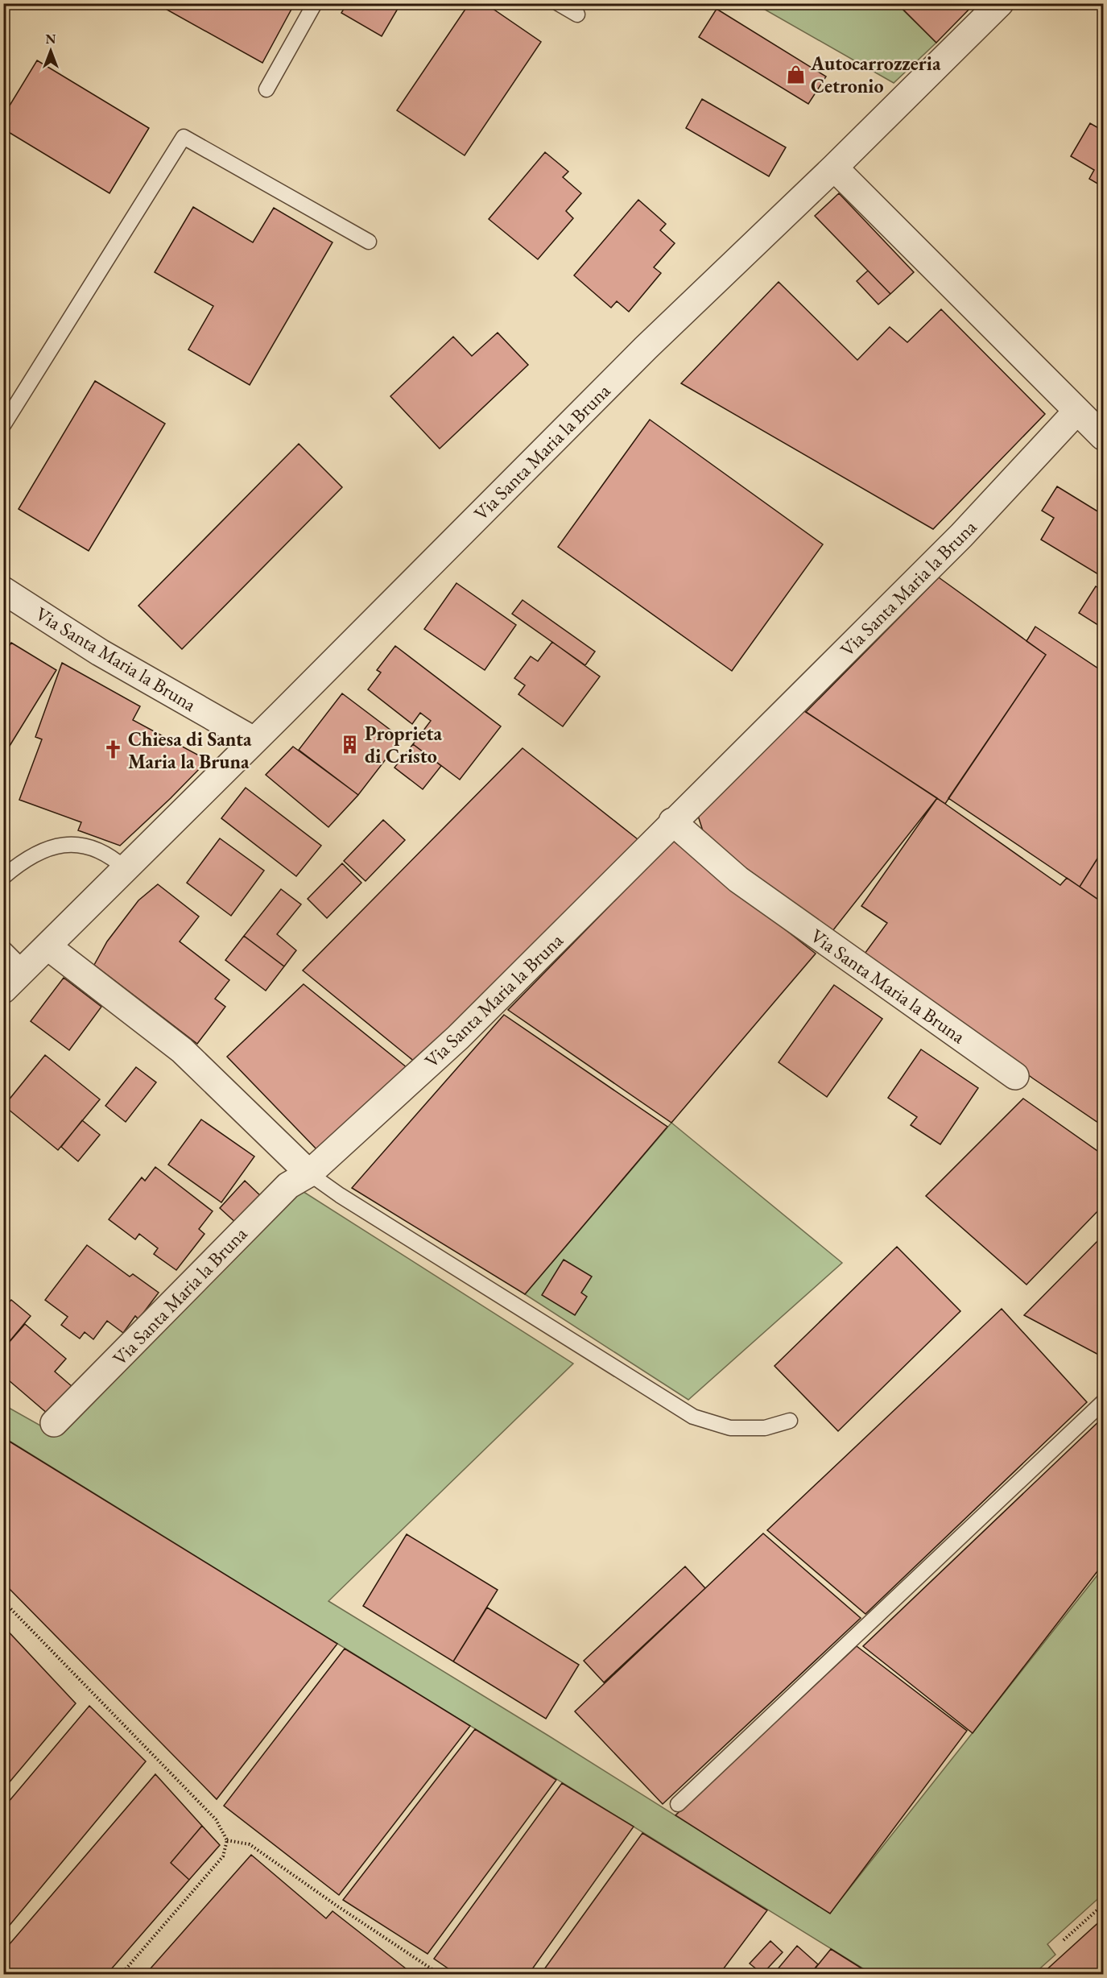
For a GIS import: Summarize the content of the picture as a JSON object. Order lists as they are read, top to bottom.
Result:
{
  "streets": {
    "street": ["Via Santa Maria la Bruna"]
  },
  "places": {
    "shop": ["Autocarrozzeria Cetronio"],
    "building": ["Proprieta di Cristo"],
    "church": ["Chiesa di Santa Maria la Bruna"]
  },
  "north": "top"
}
